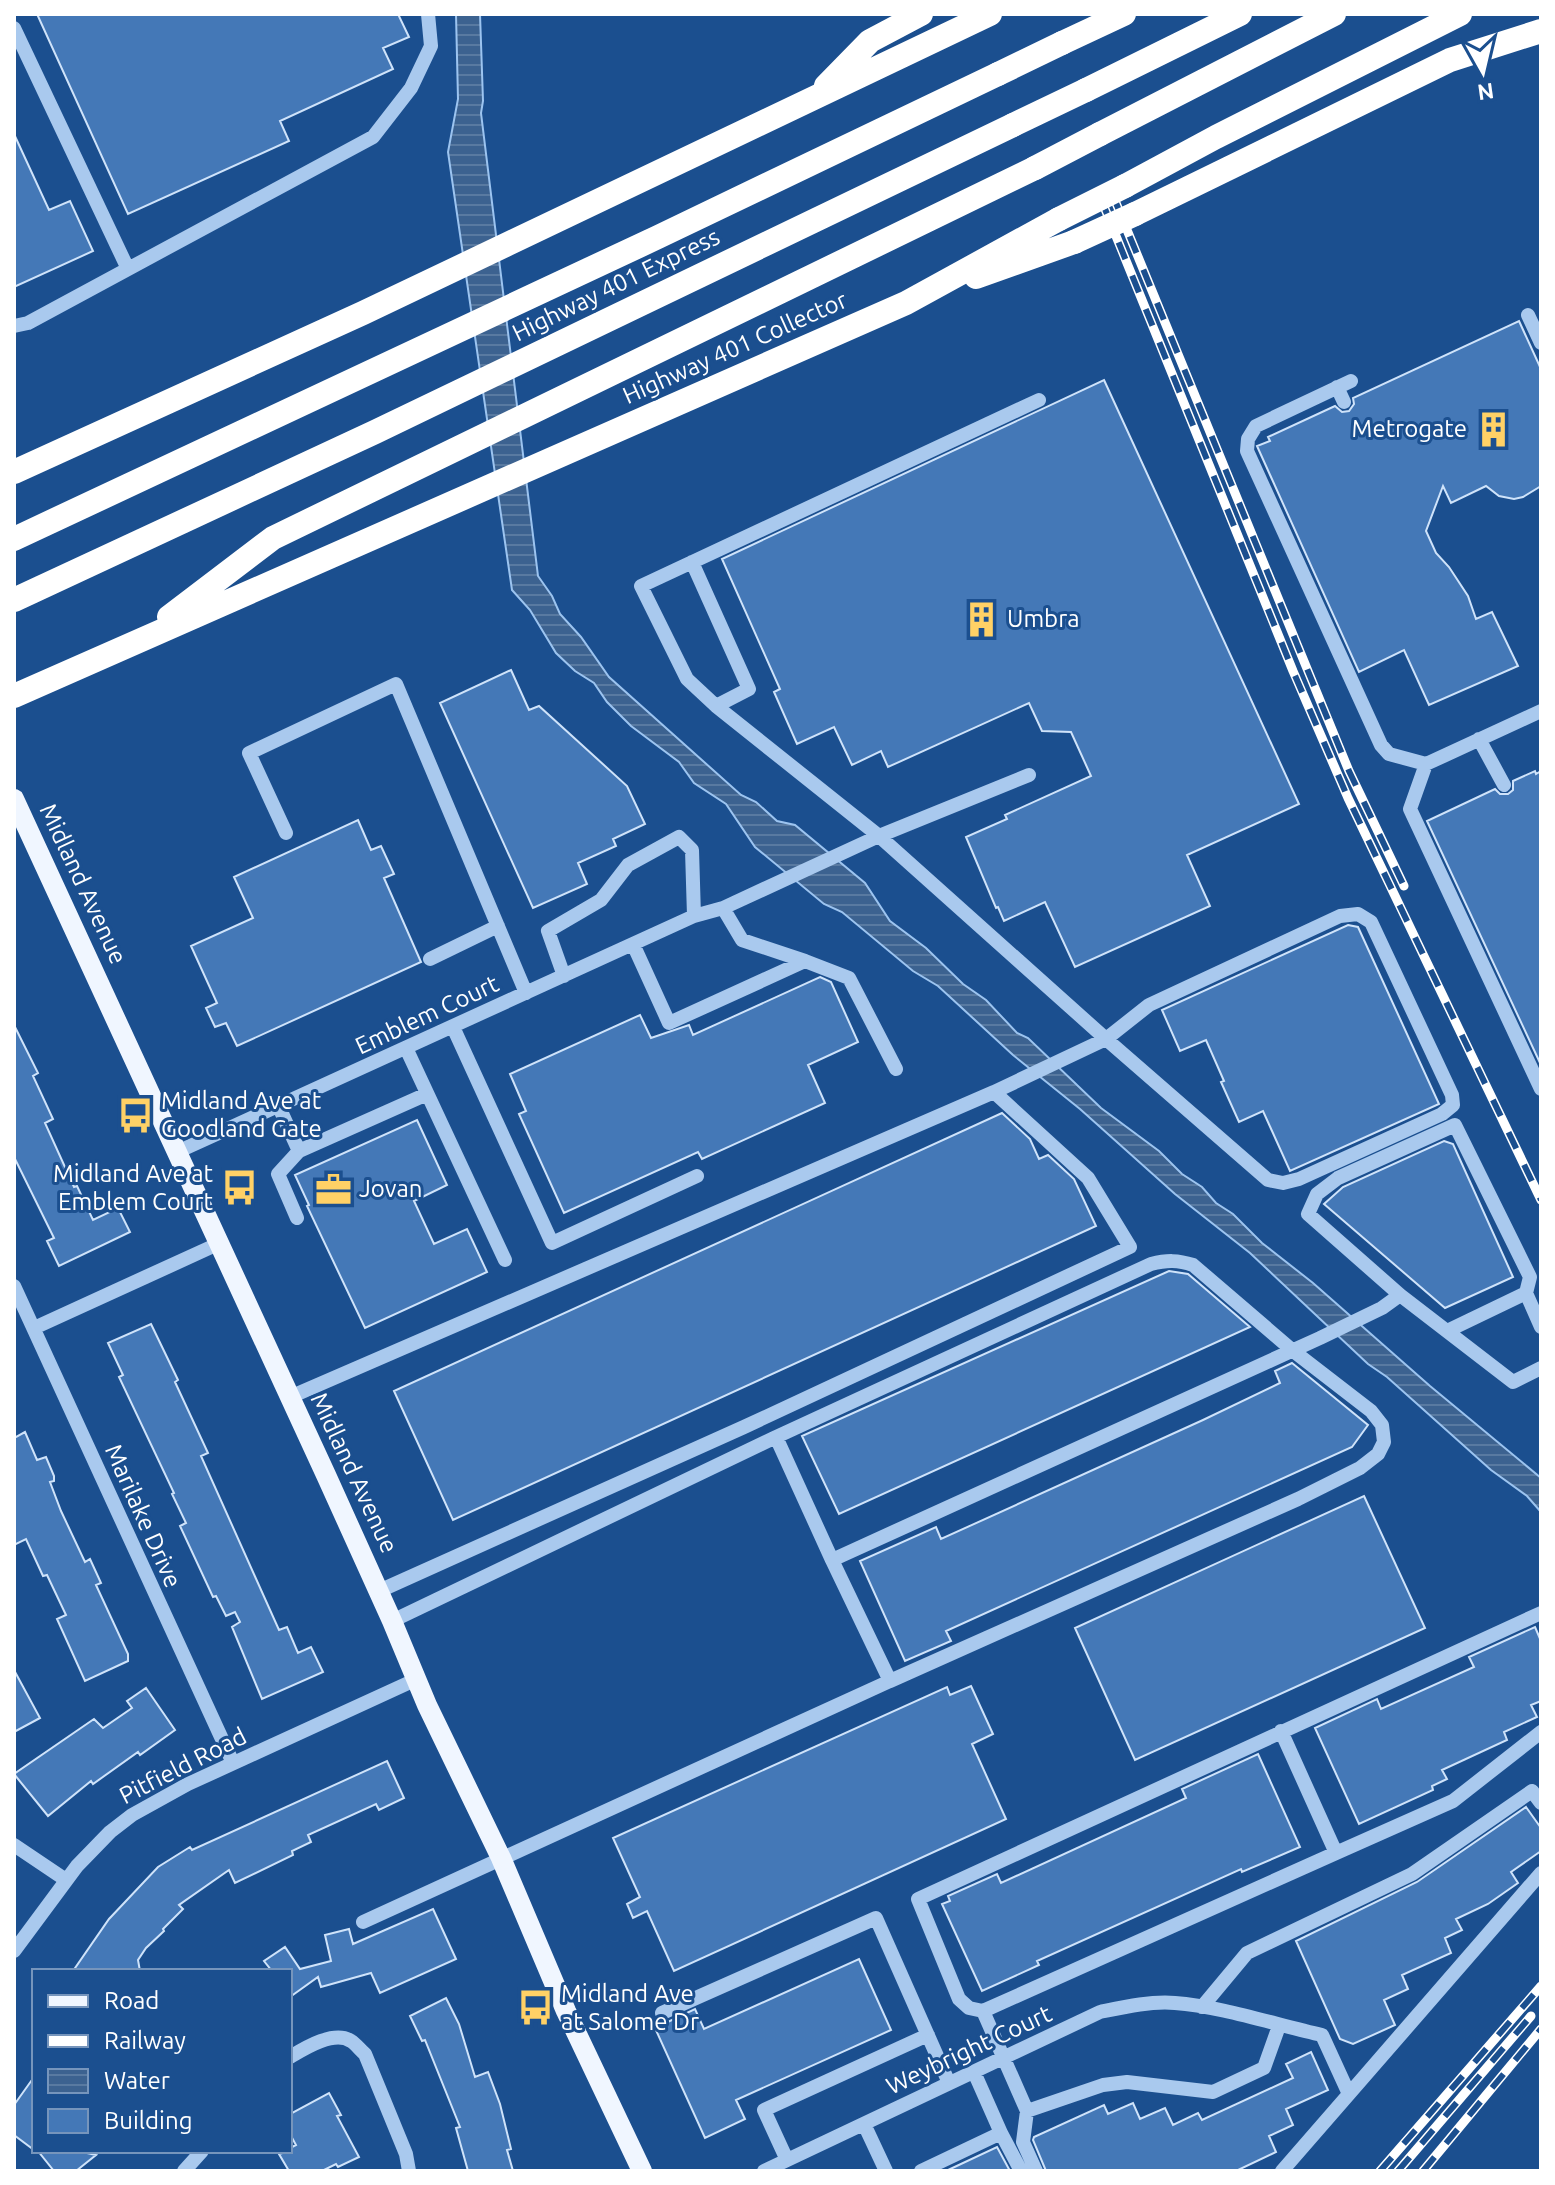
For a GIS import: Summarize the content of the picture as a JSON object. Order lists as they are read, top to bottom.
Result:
{
  "streets": {
    "highway": ["Highway 401 Express", "Highway 401 Collector"],
    "main road": ["Midland Avenue"],
    "street": [
      "Emblem Court",
      "Marilake Drive",
      "Pitfield Road",
      "Weybright Court"
    ]
  },
  "crossings": [
    ["Midland Avenue", "Emblem Court"],
    ["Midland Avenue", "Pitfield Road"],
    ["Marilake Drive", "Pitfield Road"]
  ],
  "places": {
    "building": ["Metrogate", "Umbra"],
    "bus stop": ["Midland Ave at Goodland Gate", "Midland Ave at Emblem Court", "Midland Ave at Salome Dr"],
    "office": ["Jovan"]
  },
  "legend": [
    "Road",
    "Railway",
    "Water",
    "Building"
  ],
  "north": "bottom"
}
